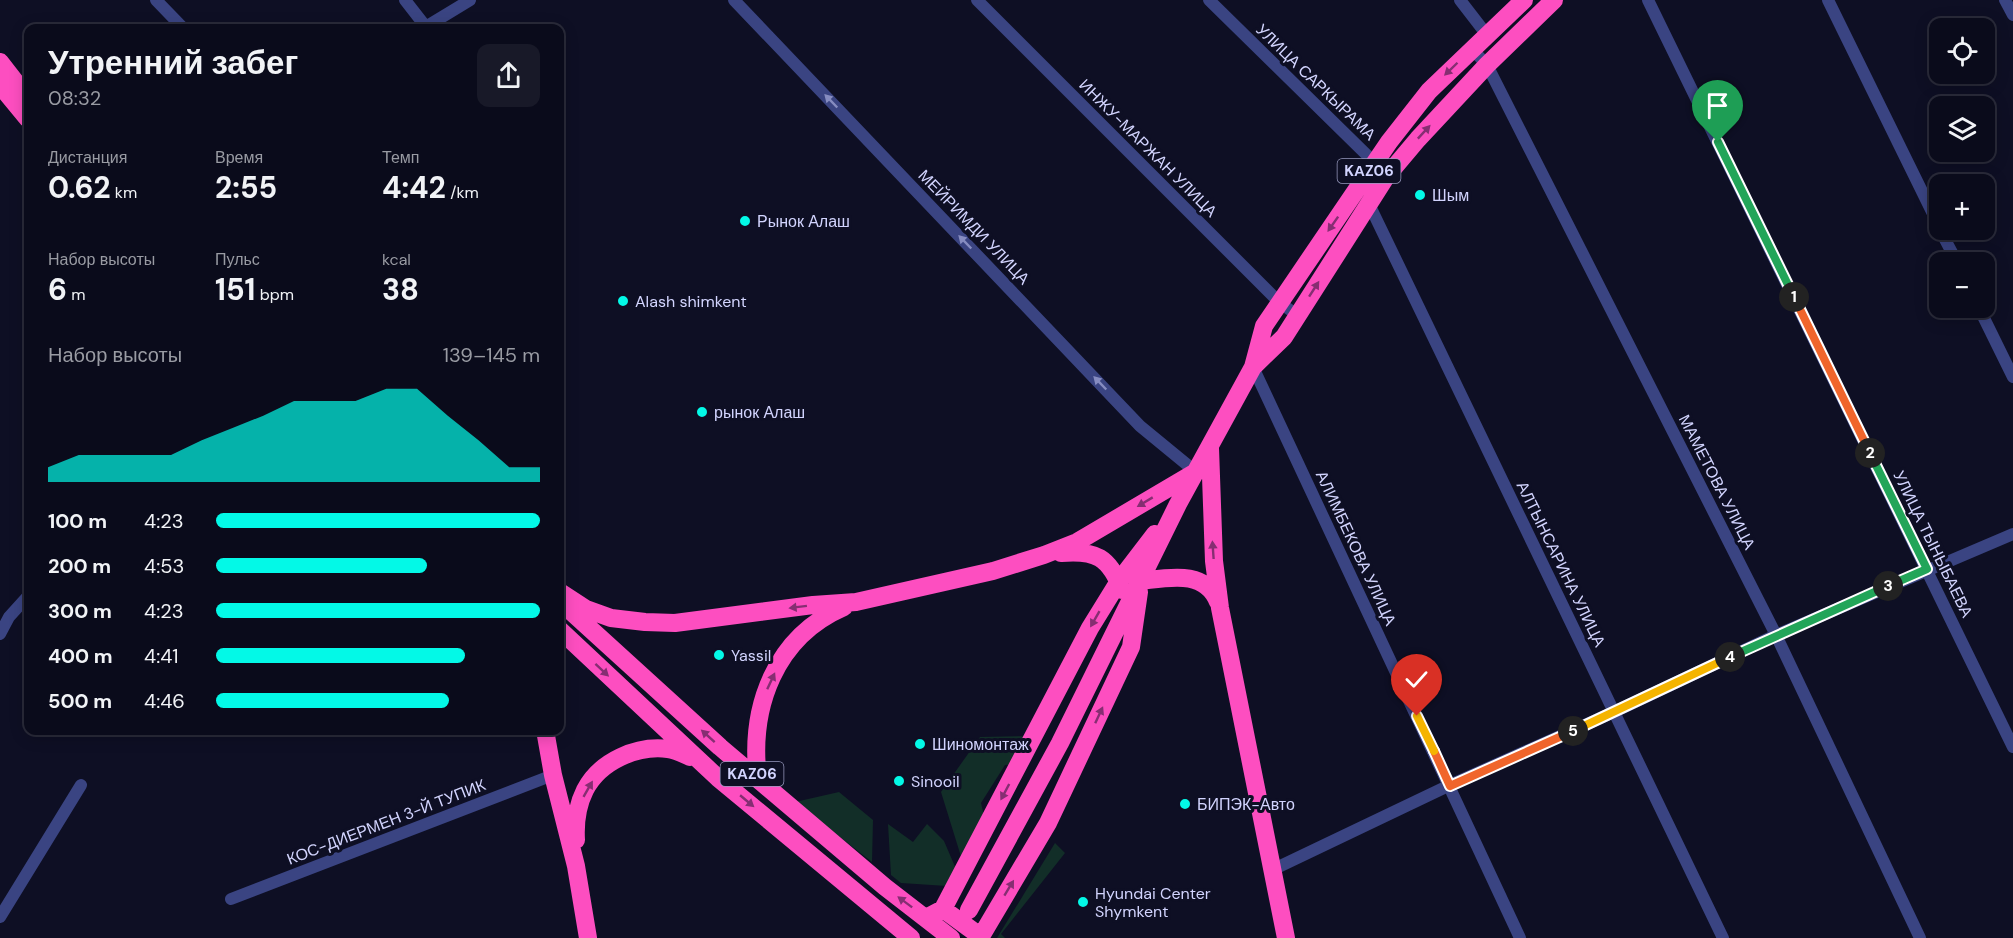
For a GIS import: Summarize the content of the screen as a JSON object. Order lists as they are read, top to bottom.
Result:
{
  "streets": {
    "highway": ["KАZ06"],
    "street": [
      "УЛИЦА САРКЫРАМА",
      "ИНЖУ-МАРЖАН УЛИЦА",
      "МЕЙРИМДИ УЛИЦА",
      "МАМЕТОВА УЛИЦА",
      "УЛИЦА ТЫНЫБАЕВА",
      "АЛИМБЕКОВА УЛИЦА",
      "АЛТЫНСАРИНА УЛИЦА",
      "КОС-ДИЕРМЕН 3-Й ТУПИК"
    ]
  },
  "crossings": [
    ["УЛИЦА САРКЫРАМА", "KАZ06"],
    ["ИНЖУ-МАРЖАН УЛИЦА", "KАZ06"],
    ["KАZ06", "МЕЙРИМДИ УЛИЦА"],
    ["KАZ06", "МАМЕТОВА УЛИЦА"],
    ["KАZ06", "АЛИМБЕКОВА УЛИЦА"],
    ["KАZ06", "АЛТЫНСАРИНА УЛИЦА"]
  ],
  "one_way": ["МЕЙРИМДИ УЛИЦА"],
  "places": [
    "Шым",
    "Рынок Алаш",
    "Alash shimkent",
    "рынок Алаш",
    "Yassil",
    "Шиномонтаж",
    "Sinooil",
    "БИПЭК-Авто",
    "Hyundai Center Shymkent"
  ],
  "page": {
    "map_buttons": ["+", "−"],
    "heading": ["Утренний забег", "08:32"],
    "stats": [
      ["Дистанция", "0.62 km"],
      ["Время", "2:55"],
      ["Темп", "4:42 /km"],
      ["Набор высоты", "6 m"],
      ["Пульс", "151 bpm"],
      ["kcal", "38"]
    ],
    "pins": [
      "1",
      "2",
      "3",
      "4",
      "5"
    ],
    "chart": ["Набор высоты", "139–145 m"],
    "list": [
      {
        "name": "100 m",
        "note": "4:23"
      },
      {
        "name": "200 m",
        "note": "4:53"
      },
      {
        "name": "300 m",
        "note": "4:23"
      },
      {
        "name": "400 m",
        "note": "4:41"
      },
      {
        "name": "500 m",
        "note": "4:46"
      }
    ]
  }
}
